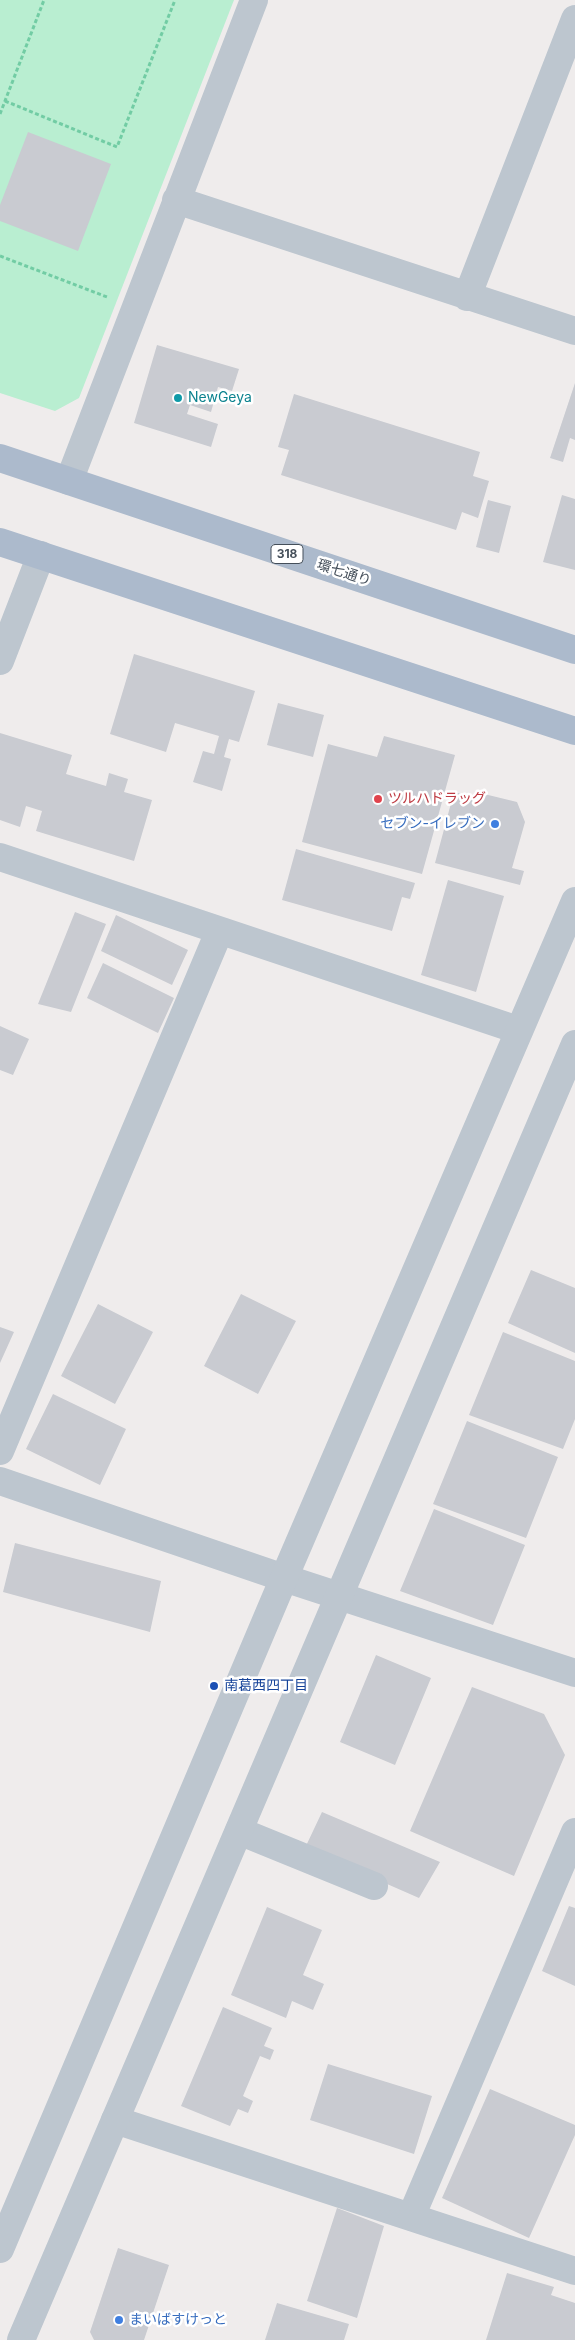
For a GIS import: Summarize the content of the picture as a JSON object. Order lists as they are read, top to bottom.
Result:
{
  "streets": {
    "main road": ["318", "環七通り"]
  },
  "places": [
    "NewGeya",
    "ツルハドラッグ",
    "セブン-イレブン",
    "南葛西四丁目",
    "まいばすけっと"
  ]
}
